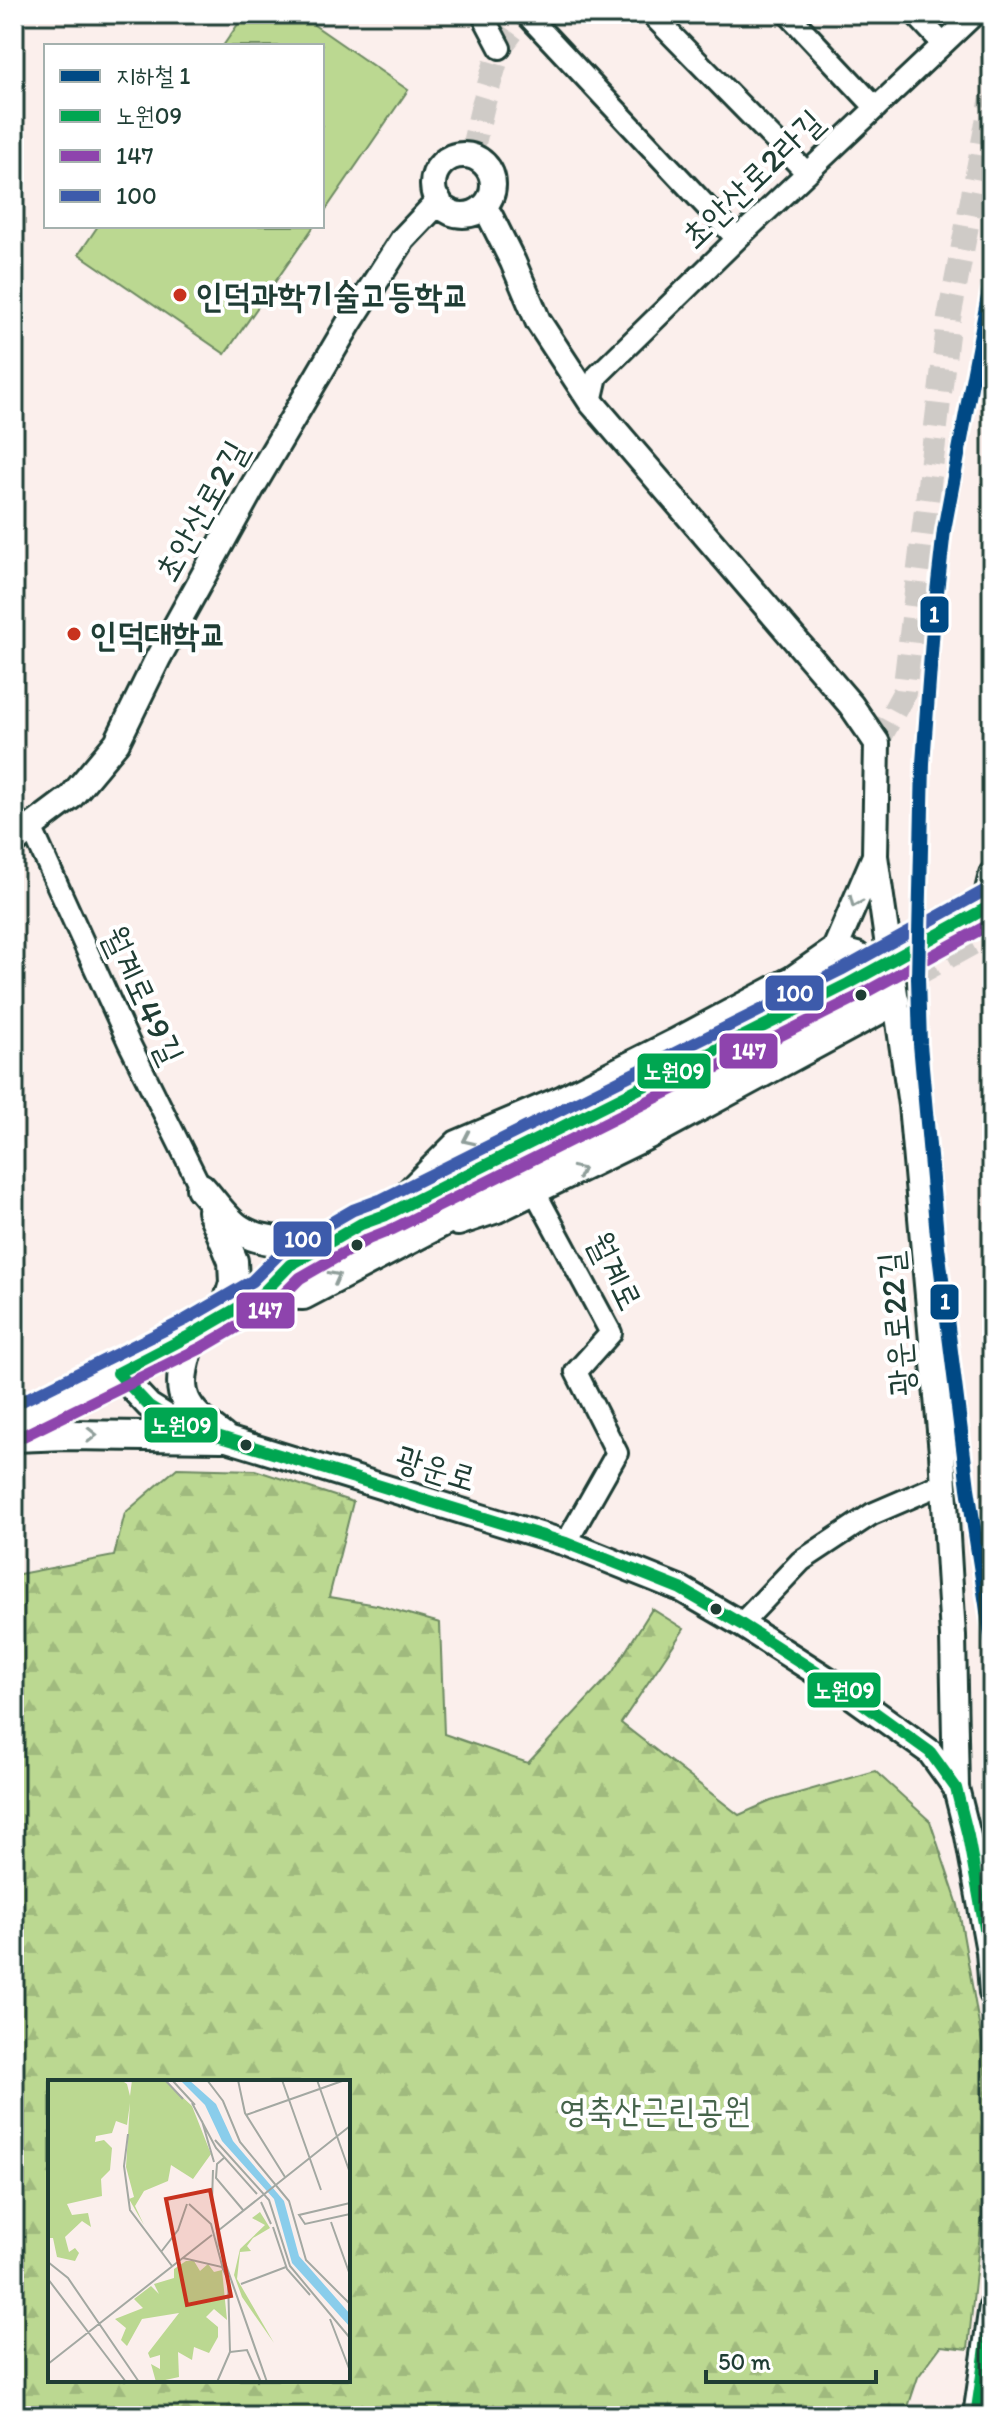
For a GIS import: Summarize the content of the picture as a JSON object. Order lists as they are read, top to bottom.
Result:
{
  "streets": {
    "street": [
      "초안산로2라길",
      "초안산로2길",
      "월계로49길",
      "월계로",
      "광운로22길",
      "광운로"
    ]
  },
  "crossings": [
    ["초안산로2길", "월계로49길"],
    ["월계로", "광운로"],
    ["광운로22길", "광운로"]
  ],
  "parks": ["영축산근린공원"],
  "places": ["인덕과학기술고등학교", "인덕대학교"],
  "lines": [
    "metro line 1",
    "transit line 100",
    "transit line 노원09",
    "transit line 147"
  ],
  "legend": [
    "지하철 1",
    "노원09",
    "147",
    "100"
  ],
  "scale_bar": "50 m"
}
